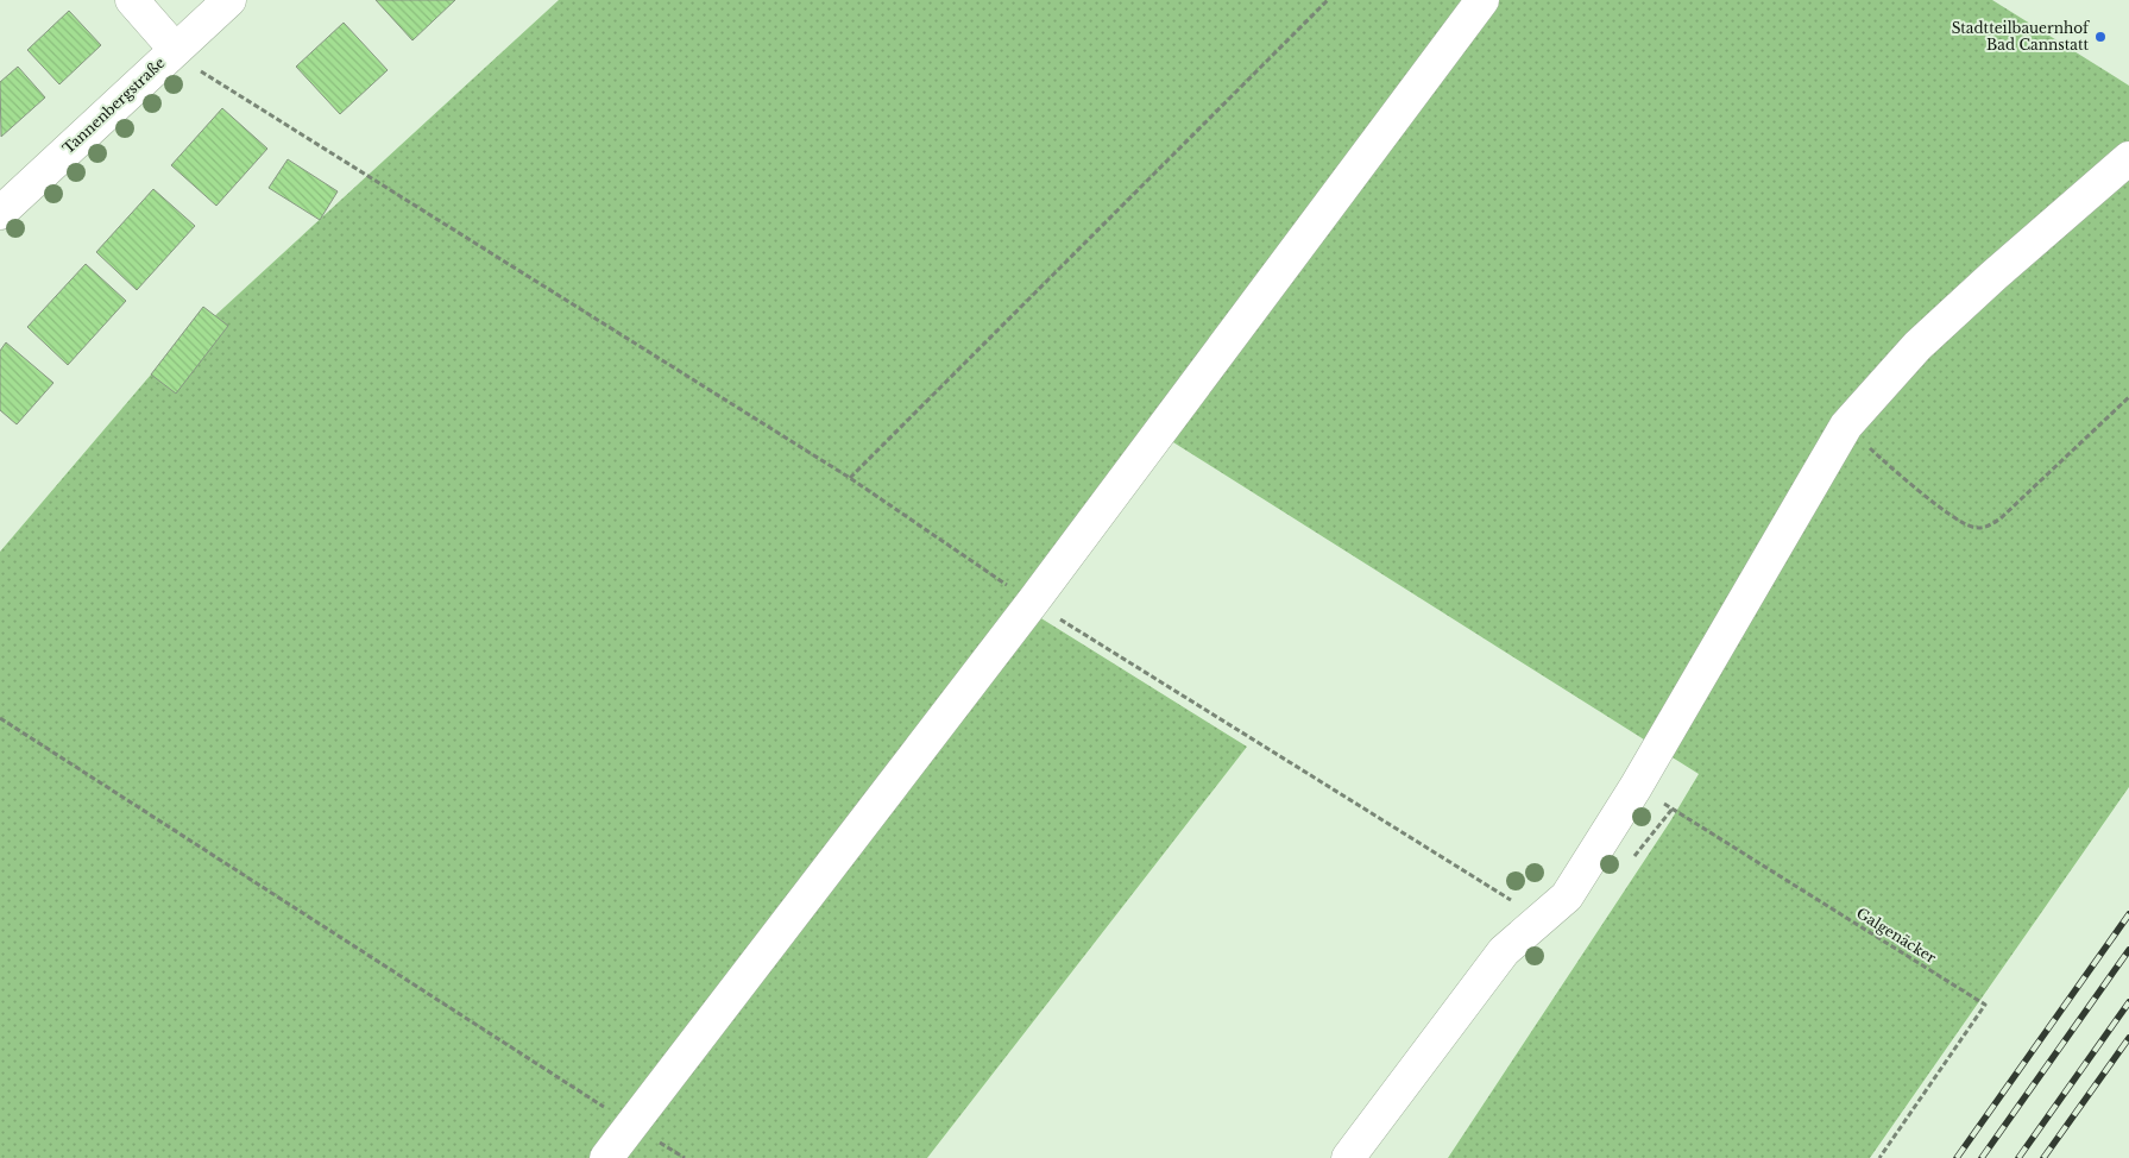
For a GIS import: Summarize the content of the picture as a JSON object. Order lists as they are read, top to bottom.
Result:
{
  "streets": {
    "street": ["Tannenbergstraße"],
    "path": ["Galgenäcker"]
  },
  "places": ["Stadtteilbauernhof Bad Cannstatt"]
}
